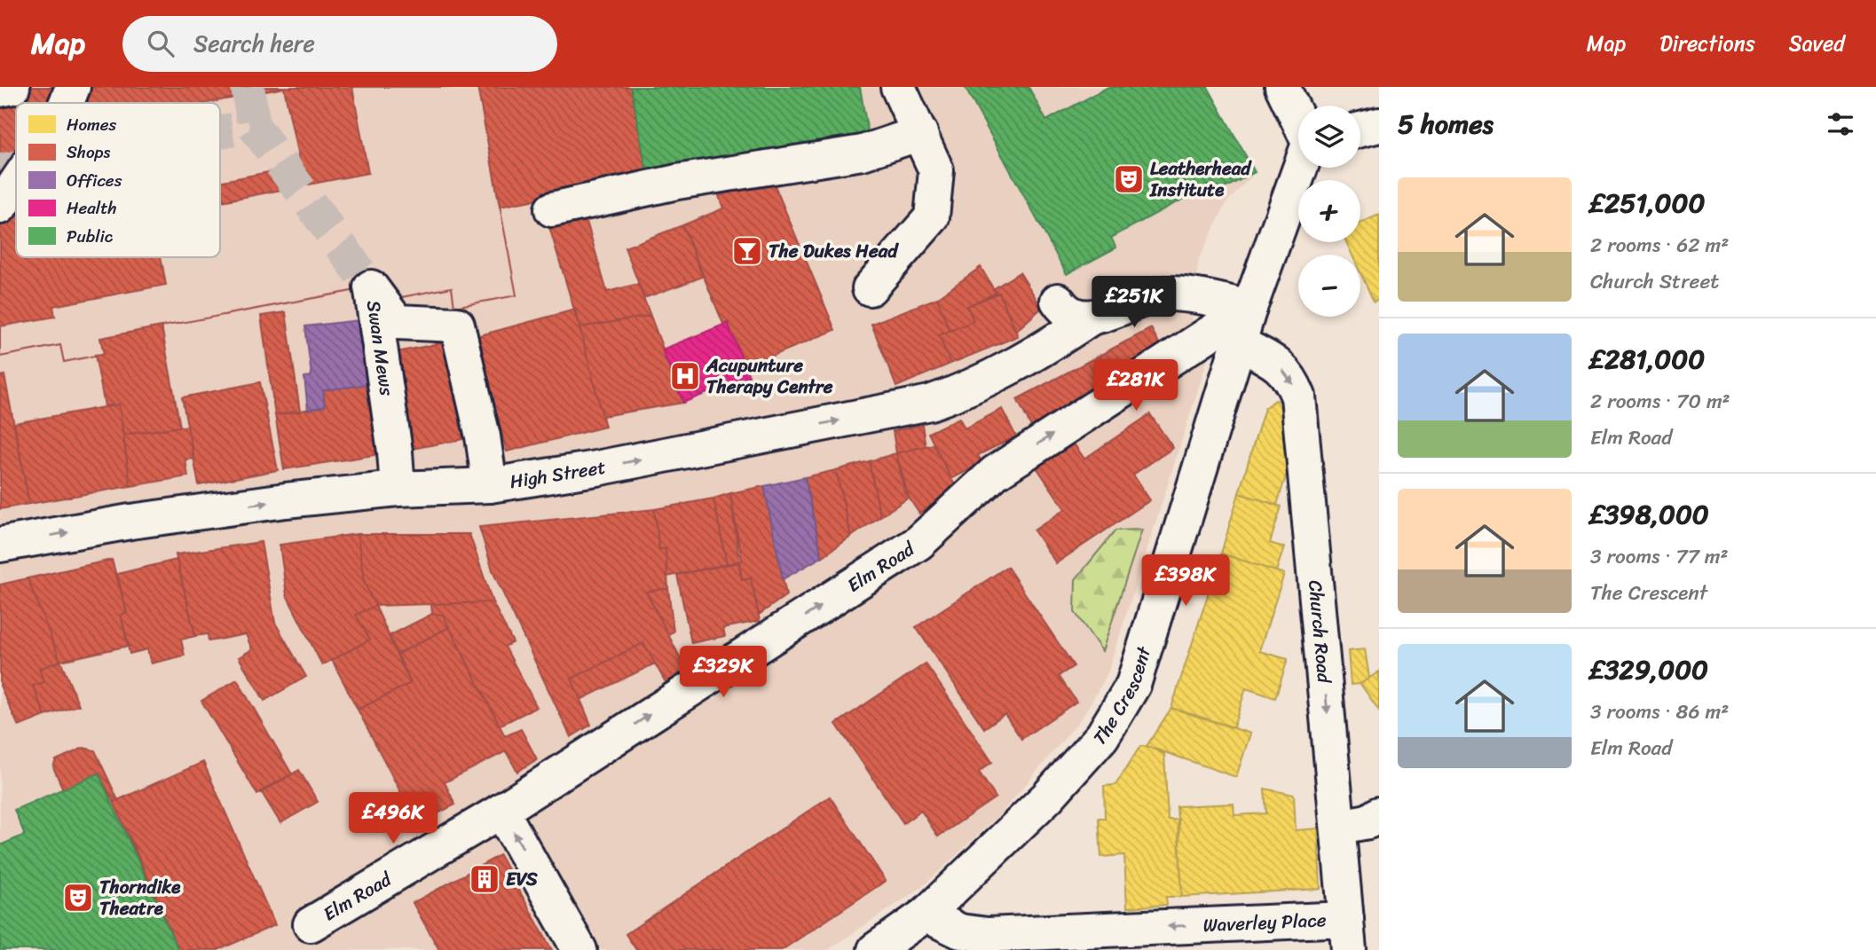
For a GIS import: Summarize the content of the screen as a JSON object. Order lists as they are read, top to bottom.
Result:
{
  "streets": {
    "street": [
      "Swan Mews",
      "High Street",
      "Elm Road",
      "Church Road",
      "The Crescent",
      "Waverley Place"
    ]
  },
  "crossings": [
    ["Swan Mews", "High Street"],
    ["High Street", "Elm Road"],
    ["High Street", "The Crescent"],
    ["Elm Road", "The Crescent"],
    ["Church Road", "The Crescent"],
    ["Church Road", "Waverley Place"],
    ["The Crescent", "Waverley Place"]
  ],
  "one_way": ["Elm Road", "Church Road", "Waverley Place"],
  "places": {
    "theatre": ["Leatherhead Institute", "Thorndike Theatre"],
    "bar": ["The Dukes Head"],
    "hospital": ["Acupunture Therapy Centre"],
    "building": ["EVS"]
  },
  "legend": [
    "Homes",
    "Shops",
    "Offices",
    "Health",
    "Public"
  ],
  "page": {
    "header": "Map",
    "search": "Search here",
    "nav": ["Map", "Directions", "Saved"],
    "heading": "5 homes",
    "map_buttons": ["+", "−"],
    "list": [
      {
        "name": "£251,000",
        "note": "2 rooms · 62 m² · Church Street"
      },
      {
        "name": "£281,000",
        "note": "2 rooms · 70 m² · Elm Road"
      },
      {
        "name": "£398,000",
        "note": "3 rooms · 77 m² · The Crescent"
      },
      {
        "name": "£329,000",
        "note": "3 rooms · 86 m² · Elm Road"
      }
    ],
    "price": [
      "£251K",
      "£281K",
      "£398K",
      "£329K",
      "£496K"
    ]
  }
}
